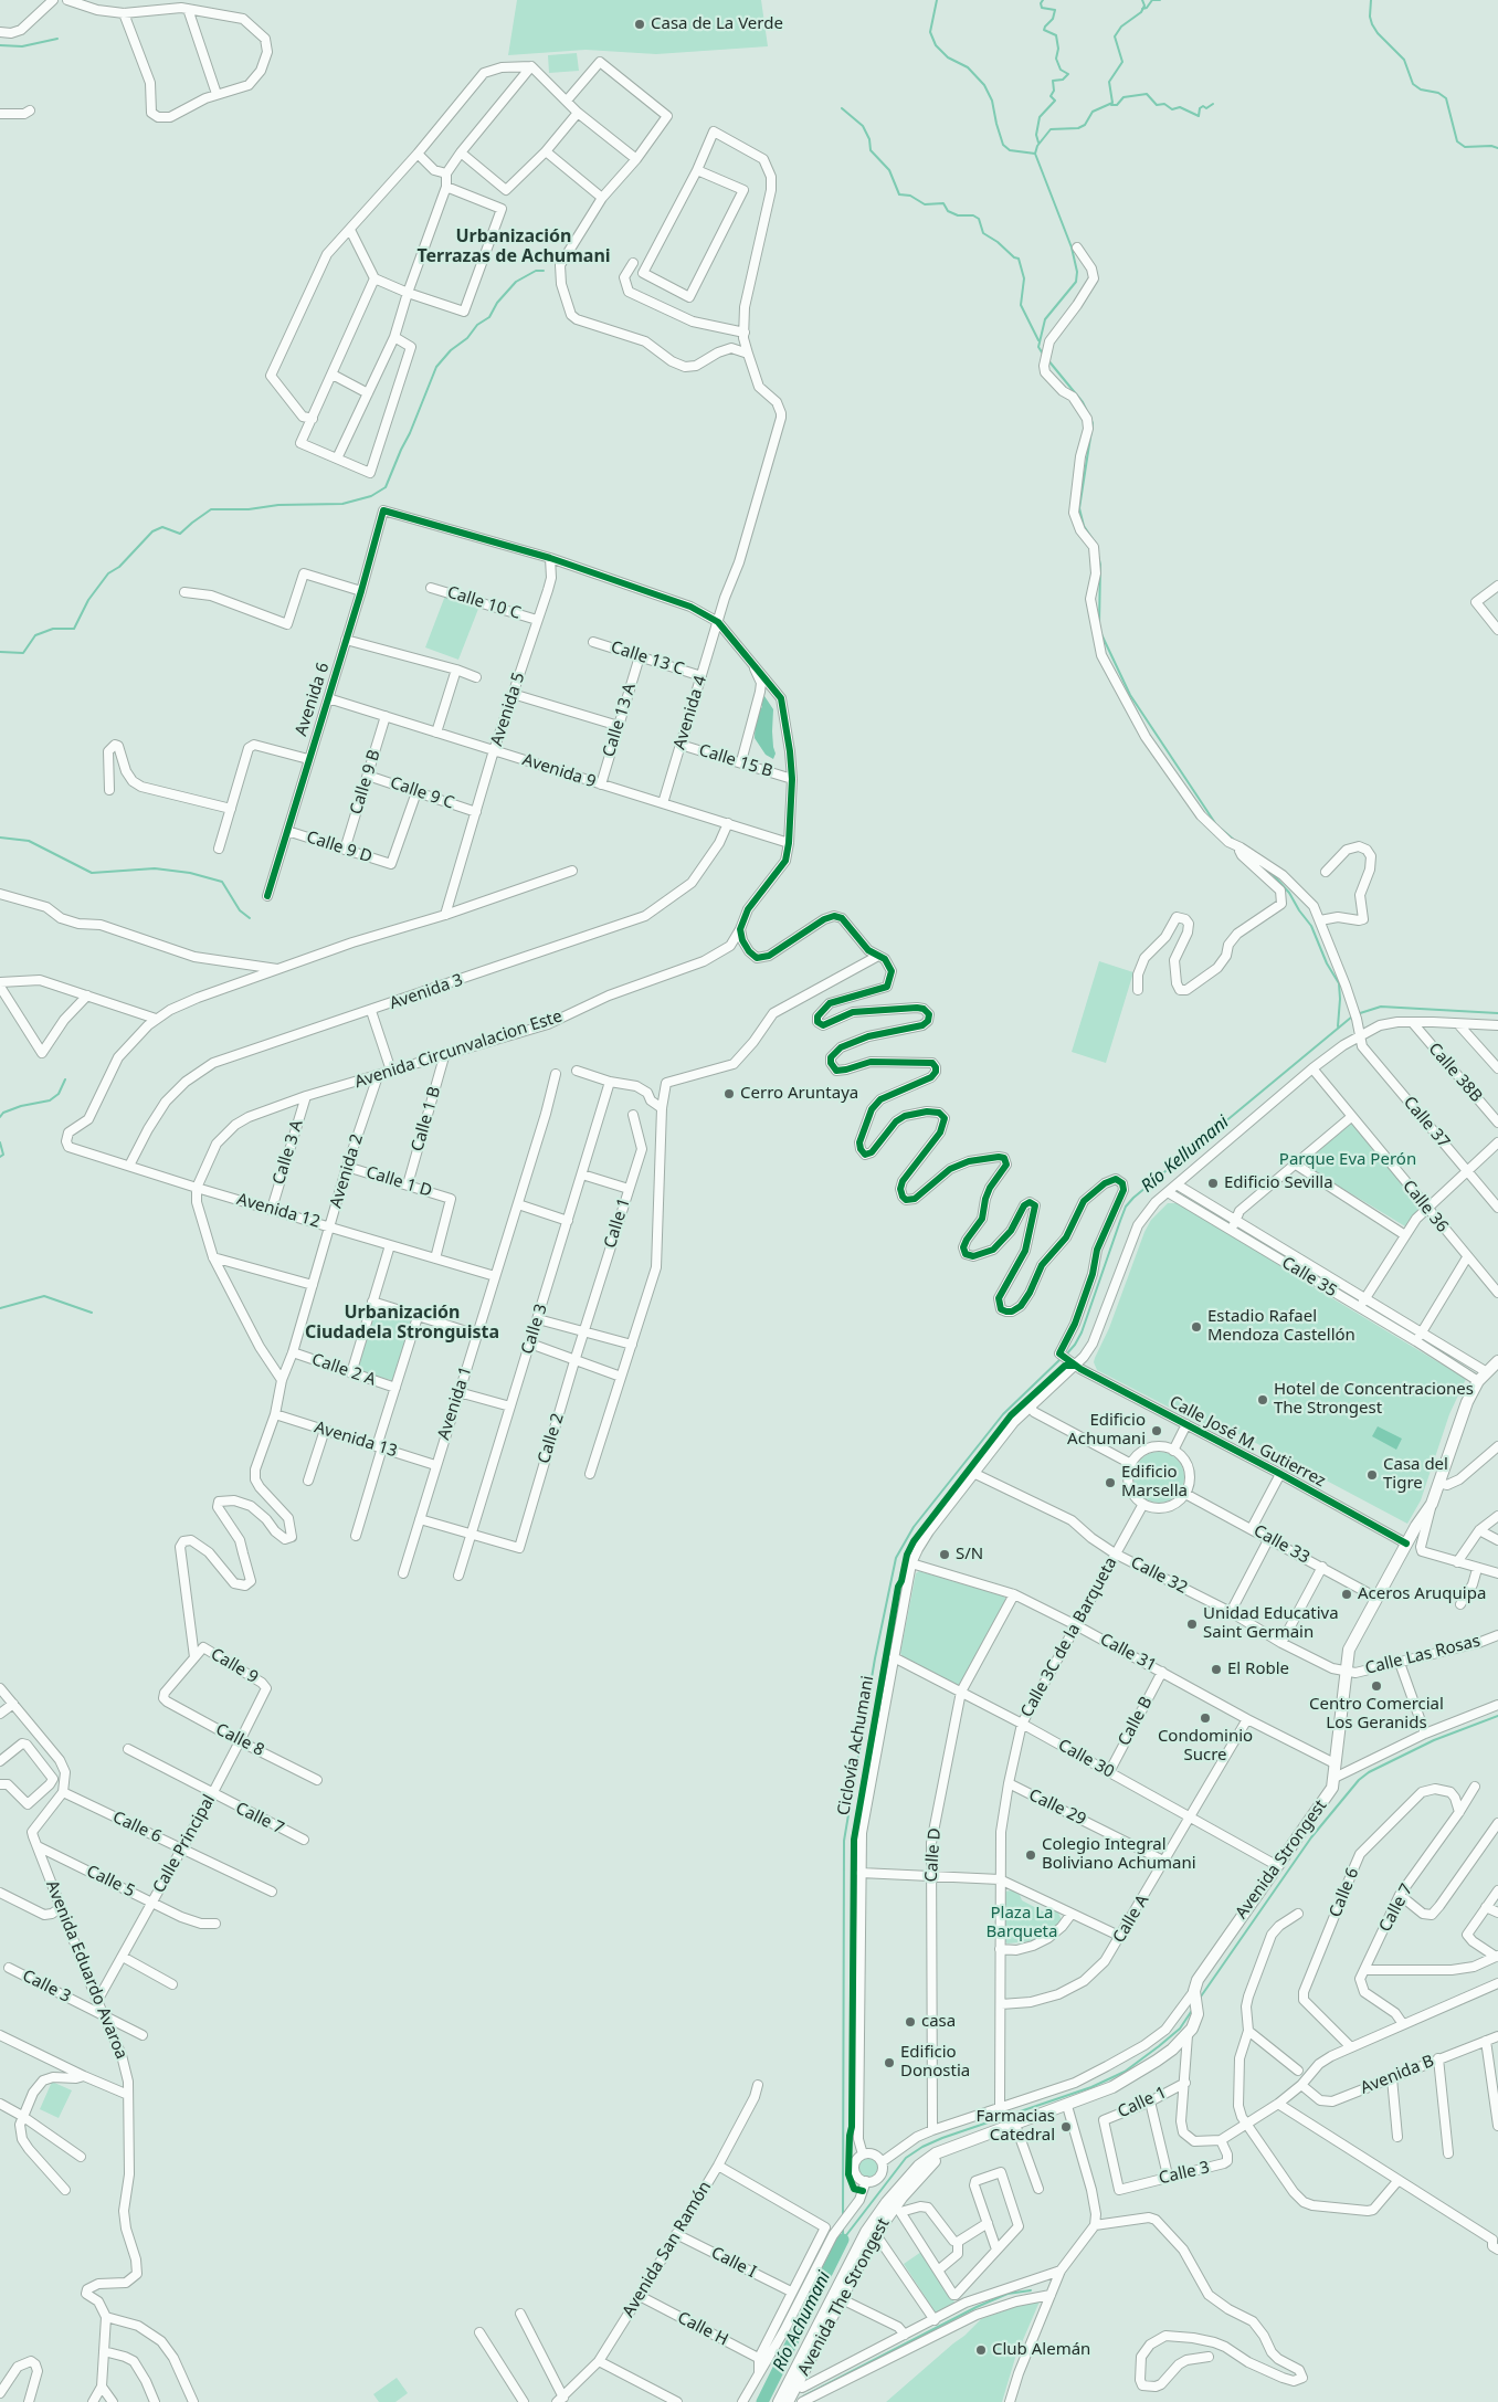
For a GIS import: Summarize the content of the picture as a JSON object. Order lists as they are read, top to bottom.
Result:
{
  "streets": {
    "main road": ["Avenida Strongest", "Avenida The Strongest"],
    "street": [
      "Calle 10 C",
      "Calle 13 C",
      "Avenida 6",
      "Avenida 5",
      "Avenida 4",
      "Calle 13 A",
      "Calle 15 B",
      "Avenida 9",
      "Calle 9 B",
      "Calle 9 C",
      "Calle 9 D",
      "Avenida 3",
      "Avenida Circunvalacion Este",
      "Calle 38B",
      "Calle 1 B",
      "Calle 37",
      "Calle 3 A",
      "Avenida 2",
      "Calle 1 D",
      "Calle 36",
      "Avenida 12",
      "Calle 1",
      "Calle 35",
      "Calle 3",
      "Calle 2 A",
      "Avenida 1",
      "Calle 2",
      "Avenida 13",
      "Calle José M. Gutierrez",
      "Calle 33",
      "Calle 32",
      "Calle 3C de la Barqueta",
      "Calle 31",
      "Calle Las Rosas",
      "Calle 9",
      "Calle B",
      "Calle 8",
      "Calle 30",
      "Calle 29",
      "Calle 7",
      "Calle 6",
      "Calle Principal",
      "Calle D",
      "Calle 5",
      "Calle A",
      "Avenida Eduardo Avaroa",
      "Avenida B",
      "Avenida San Ramón",
      "Calle I",
      "Calle H"
    ],
    "cycle path": ["Ciclovía Achumani"]
  },
  "crossings": [
    ["Calle 10 C", "Avenida 5"],
    ["Calle 13 C", "Avenida 4"],
    ["Calle 13 C", "Calle 13 A"],
    ["Avenida 6", "Avenida 5"],
    ["Avenida 6", "Avenida 9"],
    ["Avenida 6", "Calle 9 D"],
    ["Avenida 5", "Avenida 9"],
    ["Avenida 5", "Calle 9 C"],
    ["Avenida 4", "Calle 15 B"],
    ["Avenida 4", "Avenida 9"],
    ["Calle 13 A", "Avenida 9"],
    ["Calle 15 B", "Avenida Circunvalacion Este"],
    ["Avenida 9", "Calle 9 B"],
    ["Avenida 9", "Avenida 3"],
    ["Avenida 9", "Avenida Circunvalacion Este"],
    ["Calle 9 B", "Calle 9 C"],
    ["Calle 9 B", "Calle 9 D"],
    ["Calle 9 C", "Calle 9 D"],
    ["Avenida 3", "Avenida 12"],
    ["Avenida Circunvalacion Este", "Calle 1 B"],
    ["Avenida Circunvalacion Este", "Calle 3 A"],
    ["Avenida Circunvalacion Este", "Avenida 2"],
    ["Avenida Circunvalacion Este", "Avenida 12"],
    ["Calle 1 B", "Calle 1 D"],
    ["Calle 3 A", "Avenida 12"],
    ["Avenida 2", "Calle 1 D"],
    ["Avenida 2", "Avenida 12"],
    ["Avenida 2", "Calle 2 A"],
    ["Avenida 2", "Avenida 13"],
    ["Avenida 2", "Calle 9"],
    ["Avenida 2", "Calle 8"],
    ["Calle 1 D", "Avenida 12"],
    ["Avenida 12", "Avenida 1"],
    ["Calle 1", "Calle 3"],
    ["Calle 1", "Calle 2"],
    ["Calle 35", "Avenida Strongest"],
    ["Calle 3", "Calle 2"],
    ["Calle 3", "Avenida Eduardo Avaroa"],
    ["Calle 2 A", "Avenida 13"],
    ["Avenida 1", "Avenida 13"],
    ["Calle José M. Gutierrez", "Avenida Strongest"],
    ["Calle 33", "Calle 3C de la Barqueta"],
    ["Calle 33", "Avenida Strongest"],
    ["Calle 32", "Calle 3C de la Barqueta"],
    ["Calle 32", "Calle Las Rosas"],
    ["Calle 32", "Avenida Strongest"],
    ["Calle 3C de la Barqueta", "Calle 31"],
    ["Calle 3C de la Barqueta", "Calle 30"],
    ["Calle 3C de la Barqueta", "Calle 29"],
    ["Calle 3C de la Barqueta", "Avenida Strongest"],
    ["Calle 3C de la Barqueta", "Calle A"],
    ["Calle 31", "Calle B"],
    ["Calle 31", "Calle D"],
    ["Calle 31", "Avenida Strongest"],
    ["Calle 31", "Calle A"],
    ["Calle Las Rosas", "Avenida Strongest"],
    ["Calle 9", "Calle 8"],
    ["Calle 9", "Calle Principal"],
    ["Calle B", "Calle 30"],
    ["Calle 8", "Calle Principal"],
    ["Calle 30", "Calle D"],
    ["Calle 30", "Avenida Strongest"],
    ["Calle 30", "Calle A"],
    ["Calle 29", "Calle A"],
    ["Calle 7", "Calle 6"],
    ["Calle 7", "Calle Principal"],
    ["Calle 6", "Calle Principal"],
    ["Calle Principal", "Calle 5"],
    ["Calle Principal", "Avenida Eduardo Avaroa"],
    ["Calle D", "Avenida Strongest"],
    ["Calle 5", "Avenida Eduardo Avaroa"],
    ["Avenida San Ramón", "Calle I"],
    ["Avenida San Ramón", "Calle H"]
  ],
  "districts": ["Urbanización Terrazas de Achumani", "Urbanización Ciudadela Stronguista"],
  "water": ["Río Kellumani", "Río Achumani"],
  "parks": ["Parque Eva Perón", "Plaza La Barqueta"],
  "places": [
    "Casa de La Verde",
    "Cerro Aruntaya",
    "Edificio Sevilla",
    "Estadio Rafael Mendoza Castellón",
    "Hotel de Concentraciones The Strongest",
    "Edificio Achumani",
    "Casa del Tigre",
    "Edificio Marsella",
    "S/N",
    "Aceros Aruquipa",
    "Unidad Educativa Saint Germain",
    "El Roble",
    "Centro Comercial Los Geranids",
    "Condominio Sucre",
    "Colegio Integral Boliviano Achumani",
    "casa",
    "Edificio Donostia",
    "Farmacias Catedral",
    "Club Alemán"
  ]
}
